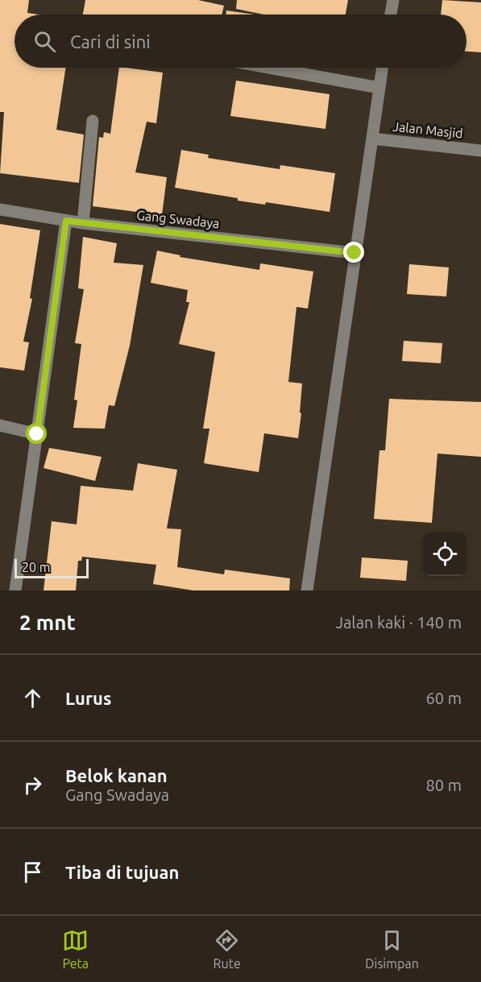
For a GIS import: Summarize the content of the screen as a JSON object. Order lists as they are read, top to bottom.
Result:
{
  "streets": {
    "street": ["Jalan Masjid", "Gang Swadaya"]
  },
  "scale_bar": "20 m",
  "page": {
    "search": "Cari di sini",
    "scale": "20 m",
    "heading": ["2 mnt", "Jalan kaki · 140 m"],
    "list": [
      ["Lurus", "60 m"],
      ["Belok kanan", "Gang Swadaya", "80 m"],
      "Tiba di tujuan"
    ],
    "nav": ["Peta", "Rute", "Disimpan"]
  }
}
